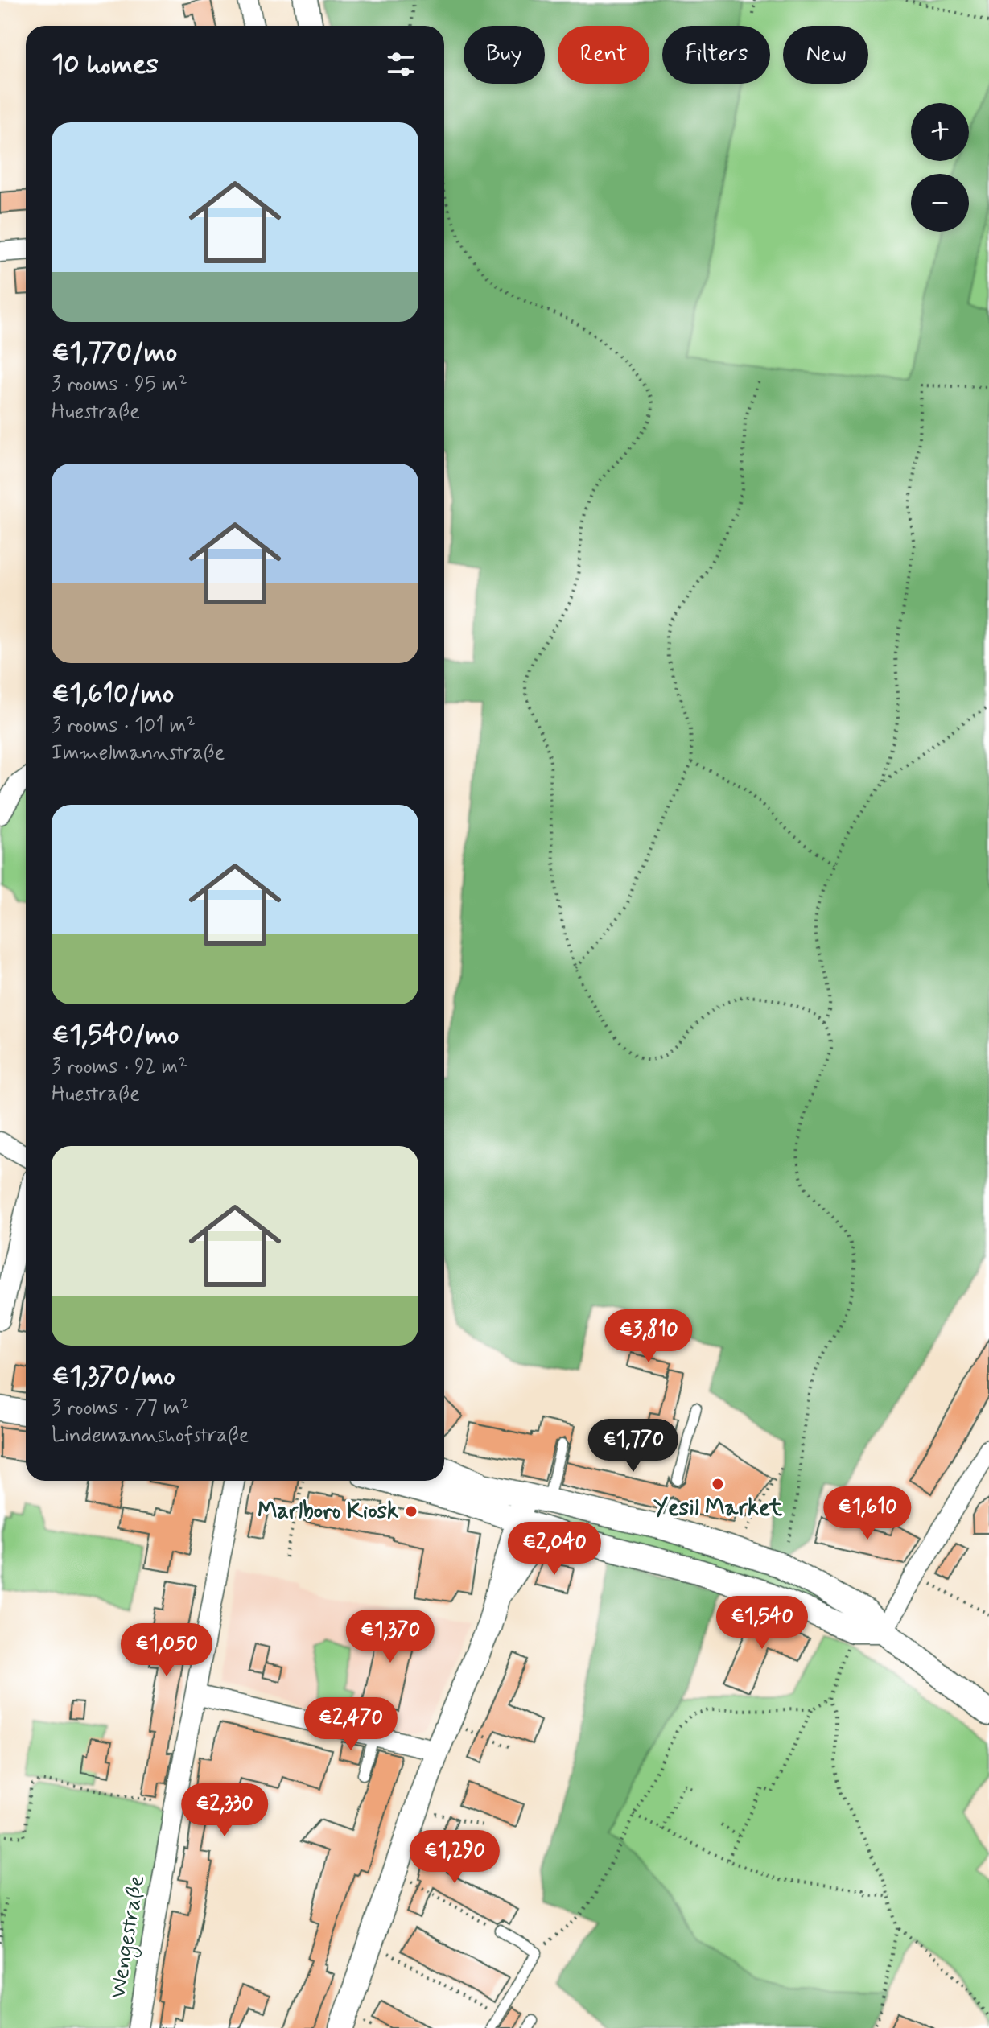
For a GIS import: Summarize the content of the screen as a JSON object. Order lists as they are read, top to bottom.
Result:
{
  "streets": {
    "street": ["Wengestraße"]
  },
  "places": ["Yesil Market", "Marlboro Kiosk"],
  "page": {
    "chip": [
      "Buy",
      "Rent",
      "Filters",
      "New"
    ],
    "heading": "10 homes",
    "map_buttons": ["+", "−"],
    "list": [
      {
        "name": "€1,770/mo",
        "note": "3 rooms · 95 m² · Huestraße"
      },
      {
        "name": "€1,610/mo",
        "note": "3 rooms · 101 m² · Immelmannstraße"
      },
      {
        "name": "€1,540/mo",
        "note": "3 rooms · 92 m² · Huestraße"
      },
      {
        "name": "€1,370/mo",
        "note": "3 rooms · 77 m² · Lindemannshofstraße"
      }
    ],
    "price": [
      "€3,810",
      "€1,770",
      "€1,610",
      "€2,040",
      "€1,540",
      "€1,370",
      "€1,050",
      "€2,470",
      "€2,330",
      "€1,290"
    ]
  }
}
